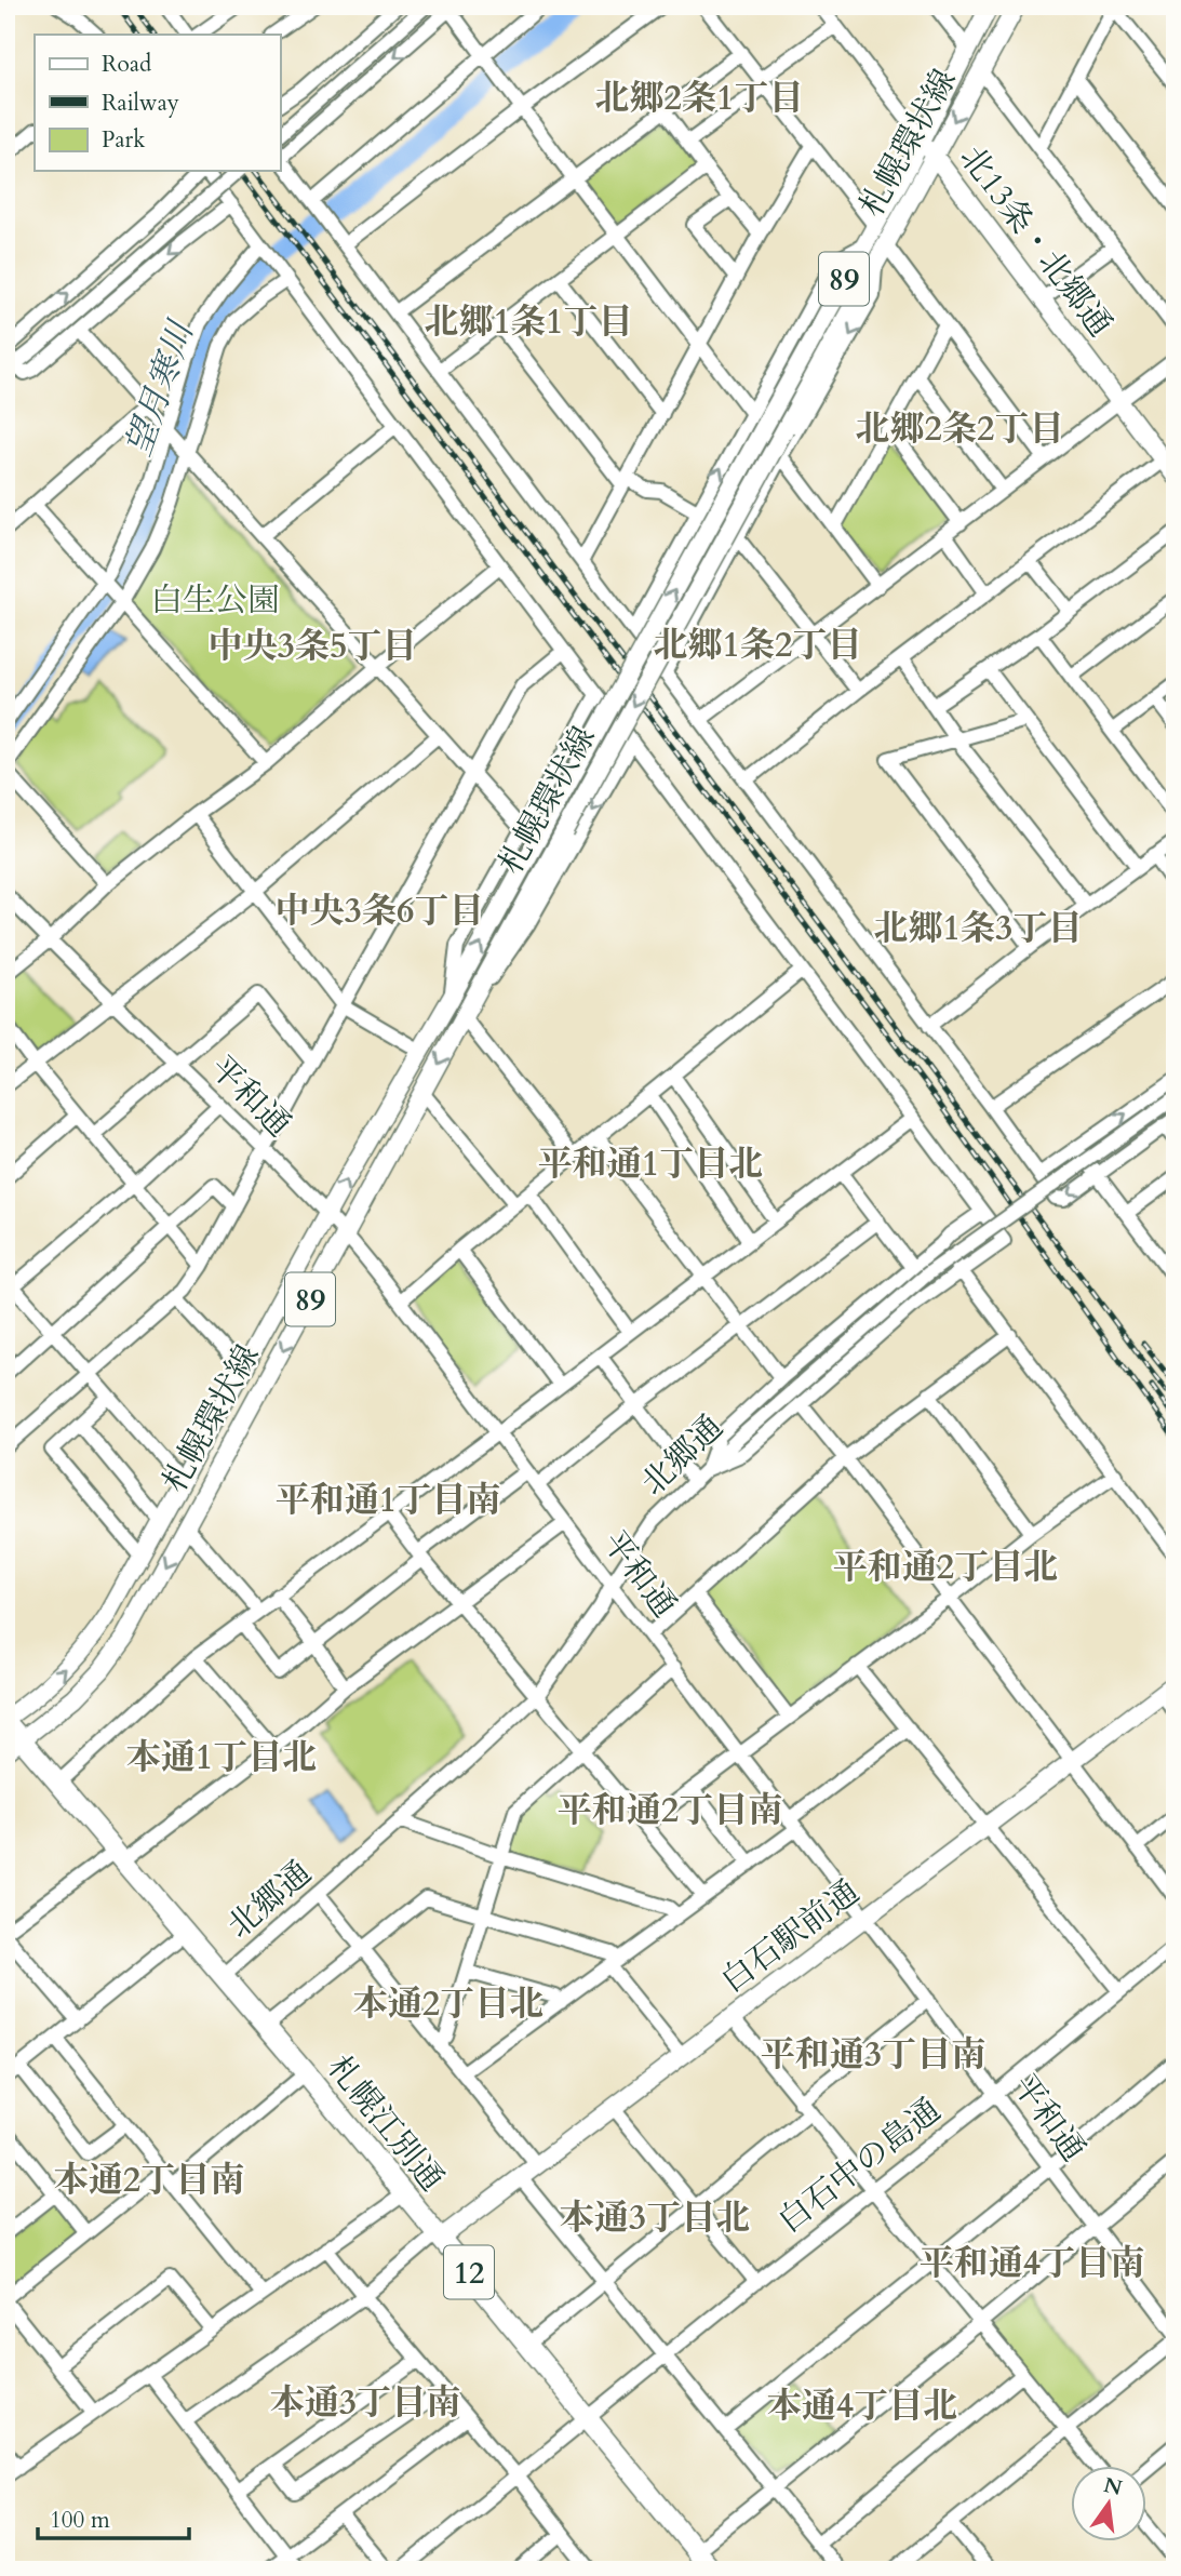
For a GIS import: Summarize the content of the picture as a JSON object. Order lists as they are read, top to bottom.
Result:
{
  "streets": {
    "highway": ["札幌江別通", "12"],
    "main road": [
      "札幌環状線",
      "北13条・北郷通",
      "89",
      "白石駅前通"
    ],
    "street": ["平和通", "北郷通", "白石中の島通"]
  },
  "crossings": [
    ["札幌環状線", "北13条・北郷通"],
    ["札幌環状線", "平和通"],
    ["札幌環状線", "札幌江別通"],
    ["平和通", "北郷通"],
    ["平和通", "白石駅前通"],
    ["平和通", "白石中の島通"],
    ["北郷通", "札幌江別通"],
    ["白石駅前通", "札幌江別通"],
    ["札幌江別通", "白石中の島通"]
  ],
  "districts": [
    "北郷2条1丁目",
    "北郷1条1丁目",
    "北郷2条2丁目",
    "北郷1条2丁目",
    "中央3条5丁目",
    "中央3条6丁目",
    "北郷1条3丁目",
    "平和通1丁目北",
    "平和通1丁目南",
    "平和通2丁目北",
    "本通1丁目北",
    "平和通2丁目南",
    "本通2丁目北",
    "平和通3丁目南",
    "本通2丁目南",
    "本通3丁目北",
    "平和通4丁目南",
    "本通3丁目南",
    "本通4丁目北"
  ],
  "water": ["望月寒川"],
  "parks": ["白生公園"],
  "legend": ["Road", "Railway", "Park"],
  "scale_bar": "100 m",
  "north": "top"
}
